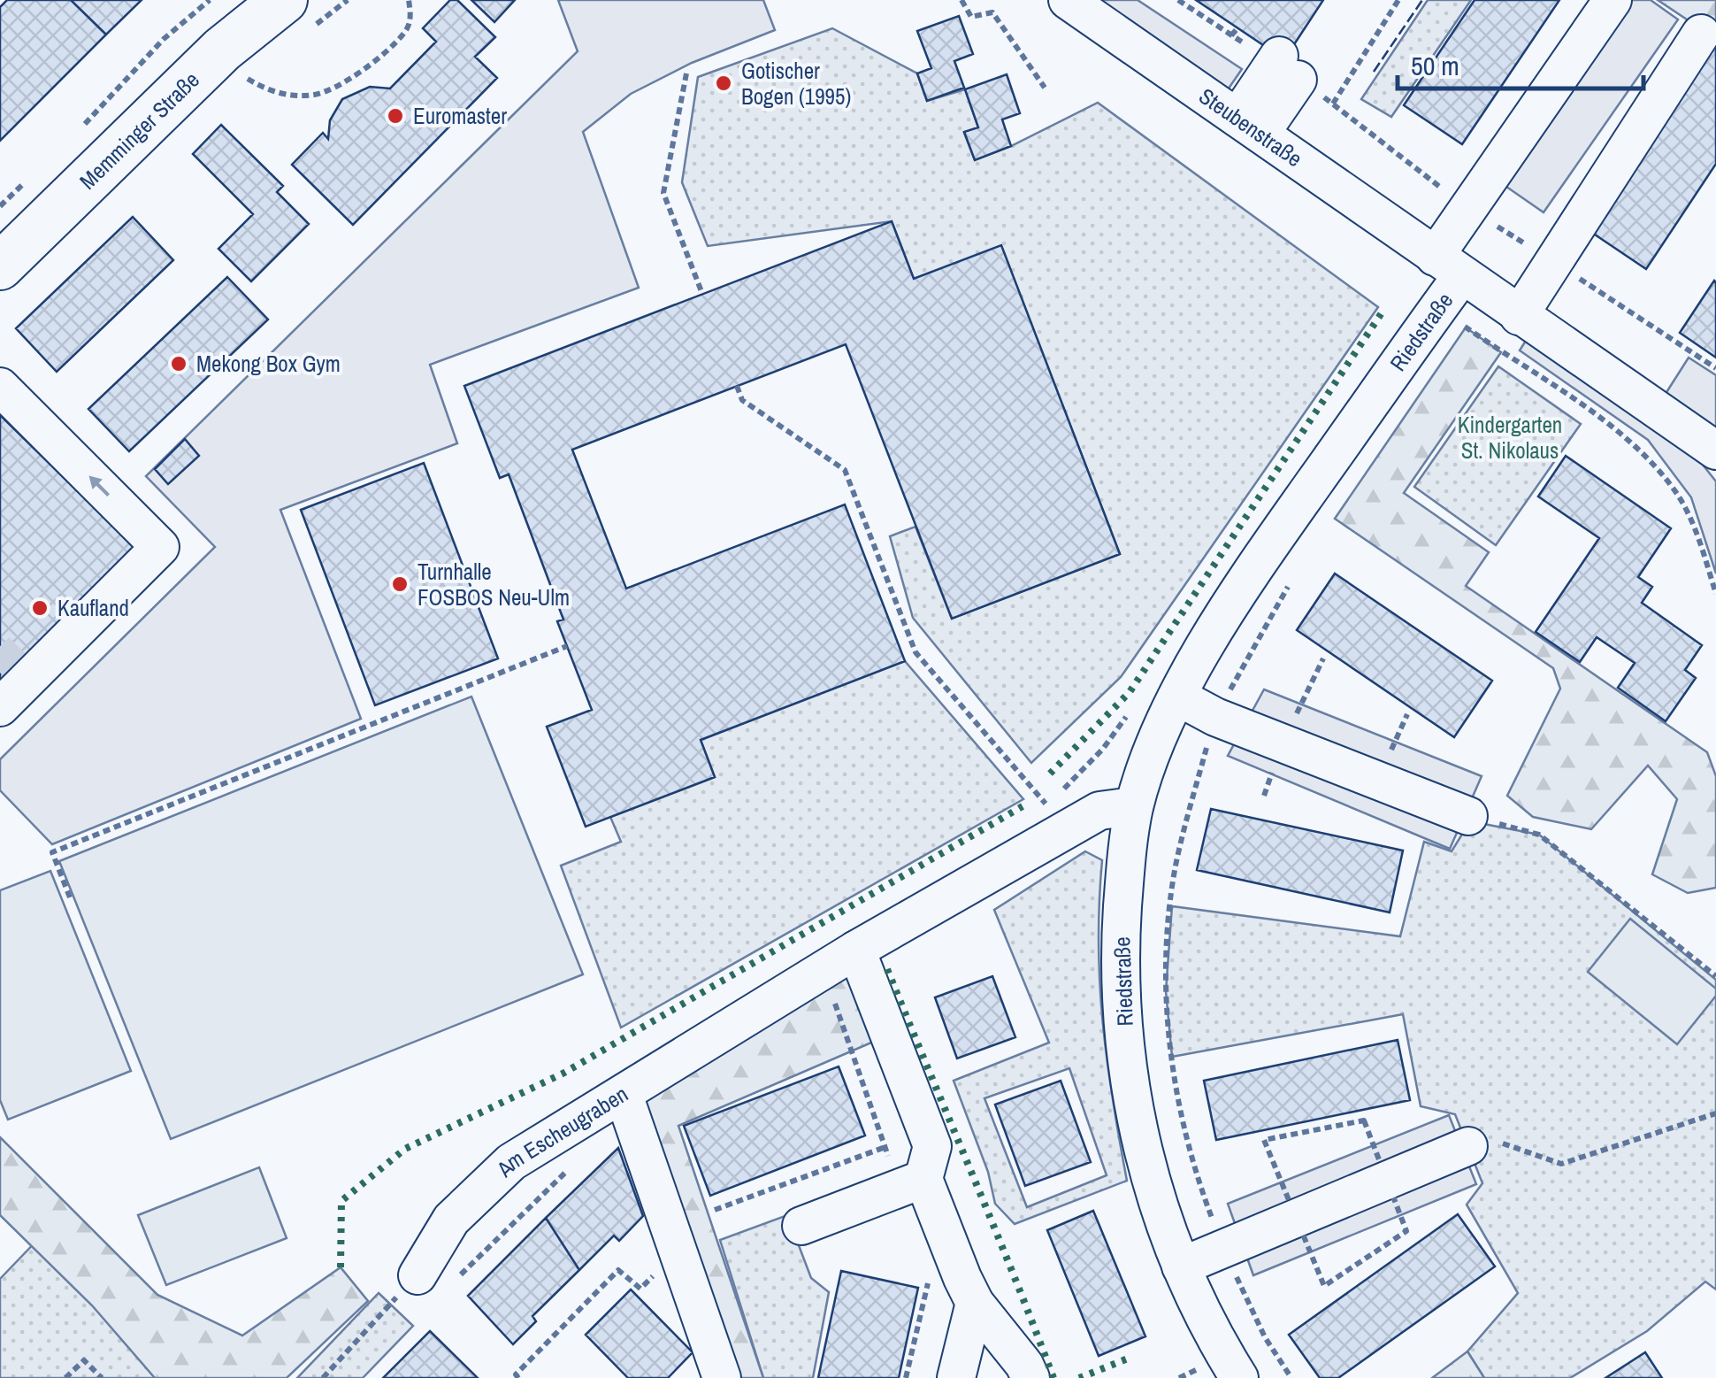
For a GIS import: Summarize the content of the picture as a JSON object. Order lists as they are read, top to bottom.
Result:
{
  "streets": {
    "main road": ["Memminger Straße"],
    "street": ["Steubenstraße", "Riedstraße", "Am Escheugraben"]
  },
  "crossings": [
    ["Steubenstraße", "Riedstraße"],
    ["Riedstraße", "Am Escheugraben"]
  ],
  "parks": ["Kindergarten St. Nikolaus"],
  "places": [
    "Gotischer Bogen (1995)",
    "Euromaster",
    "Mekong Box Gym",
    "Turnhalle FOSBOS Neu-Ulm",
    "Kaufland"
  ],
  "scale_bar": "50 m"
}
